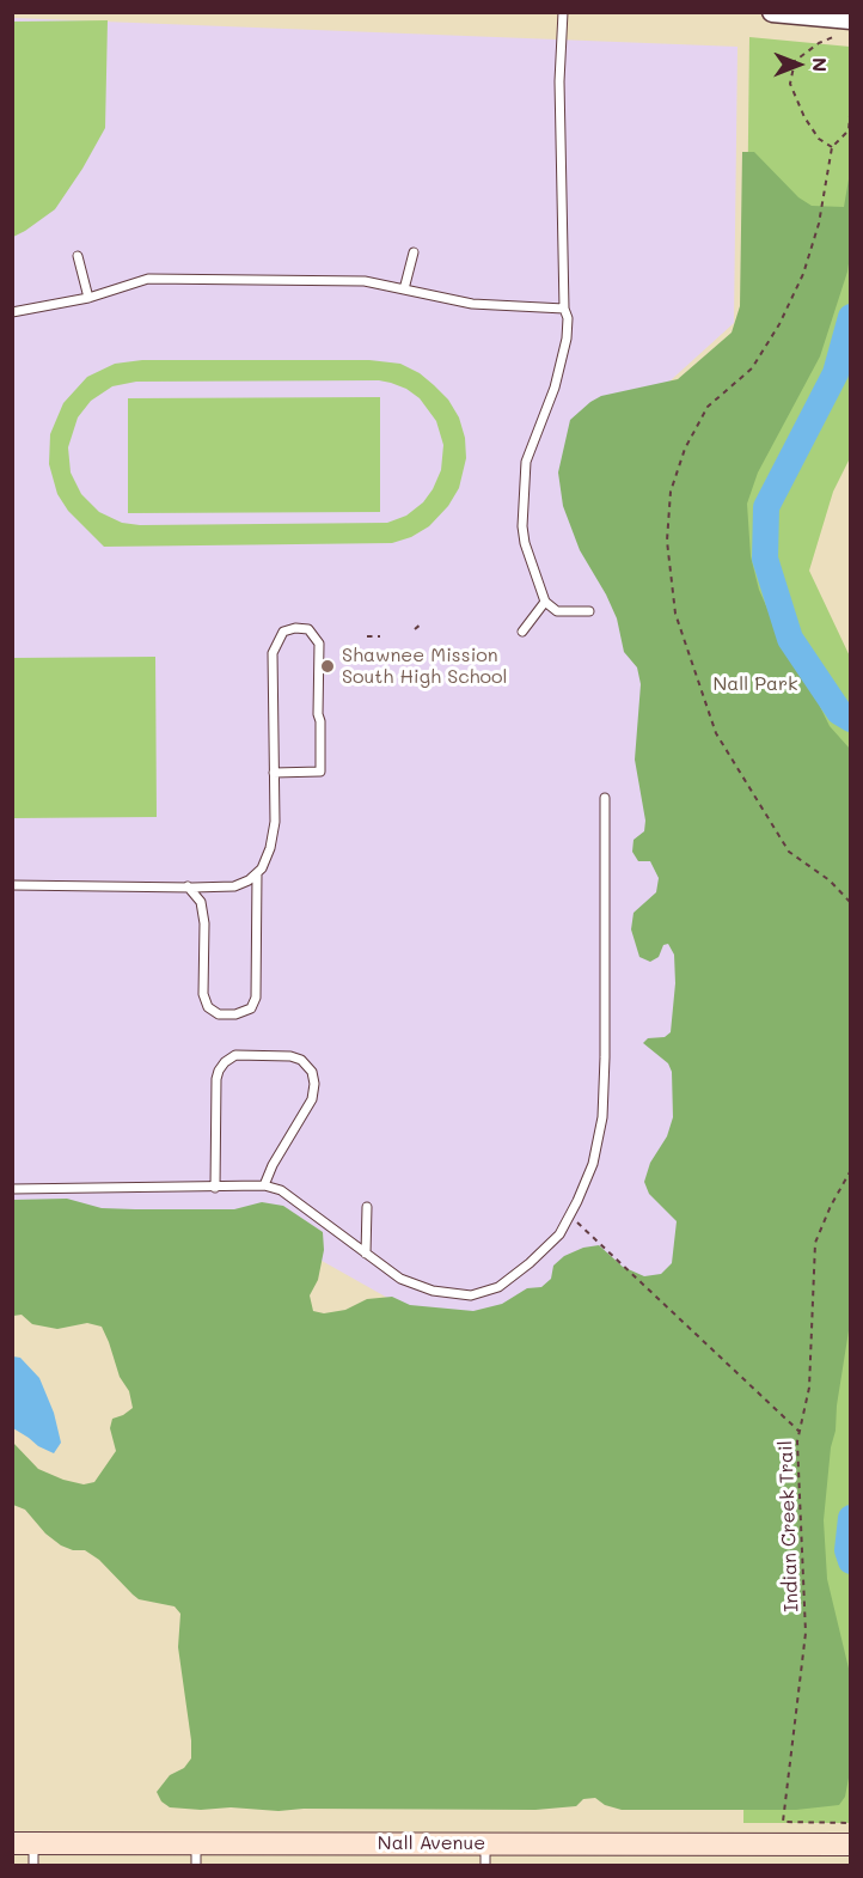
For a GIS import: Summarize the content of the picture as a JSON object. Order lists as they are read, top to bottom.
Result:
{
  "streets": {
    "main road": ["Nall Avenue"],
    "path": ["Indian Creek Trail"]
  },
  "parks": ["Nall Park"],
  "places": ["Shawnee Mission South High School"],
  "north": "right"
}
